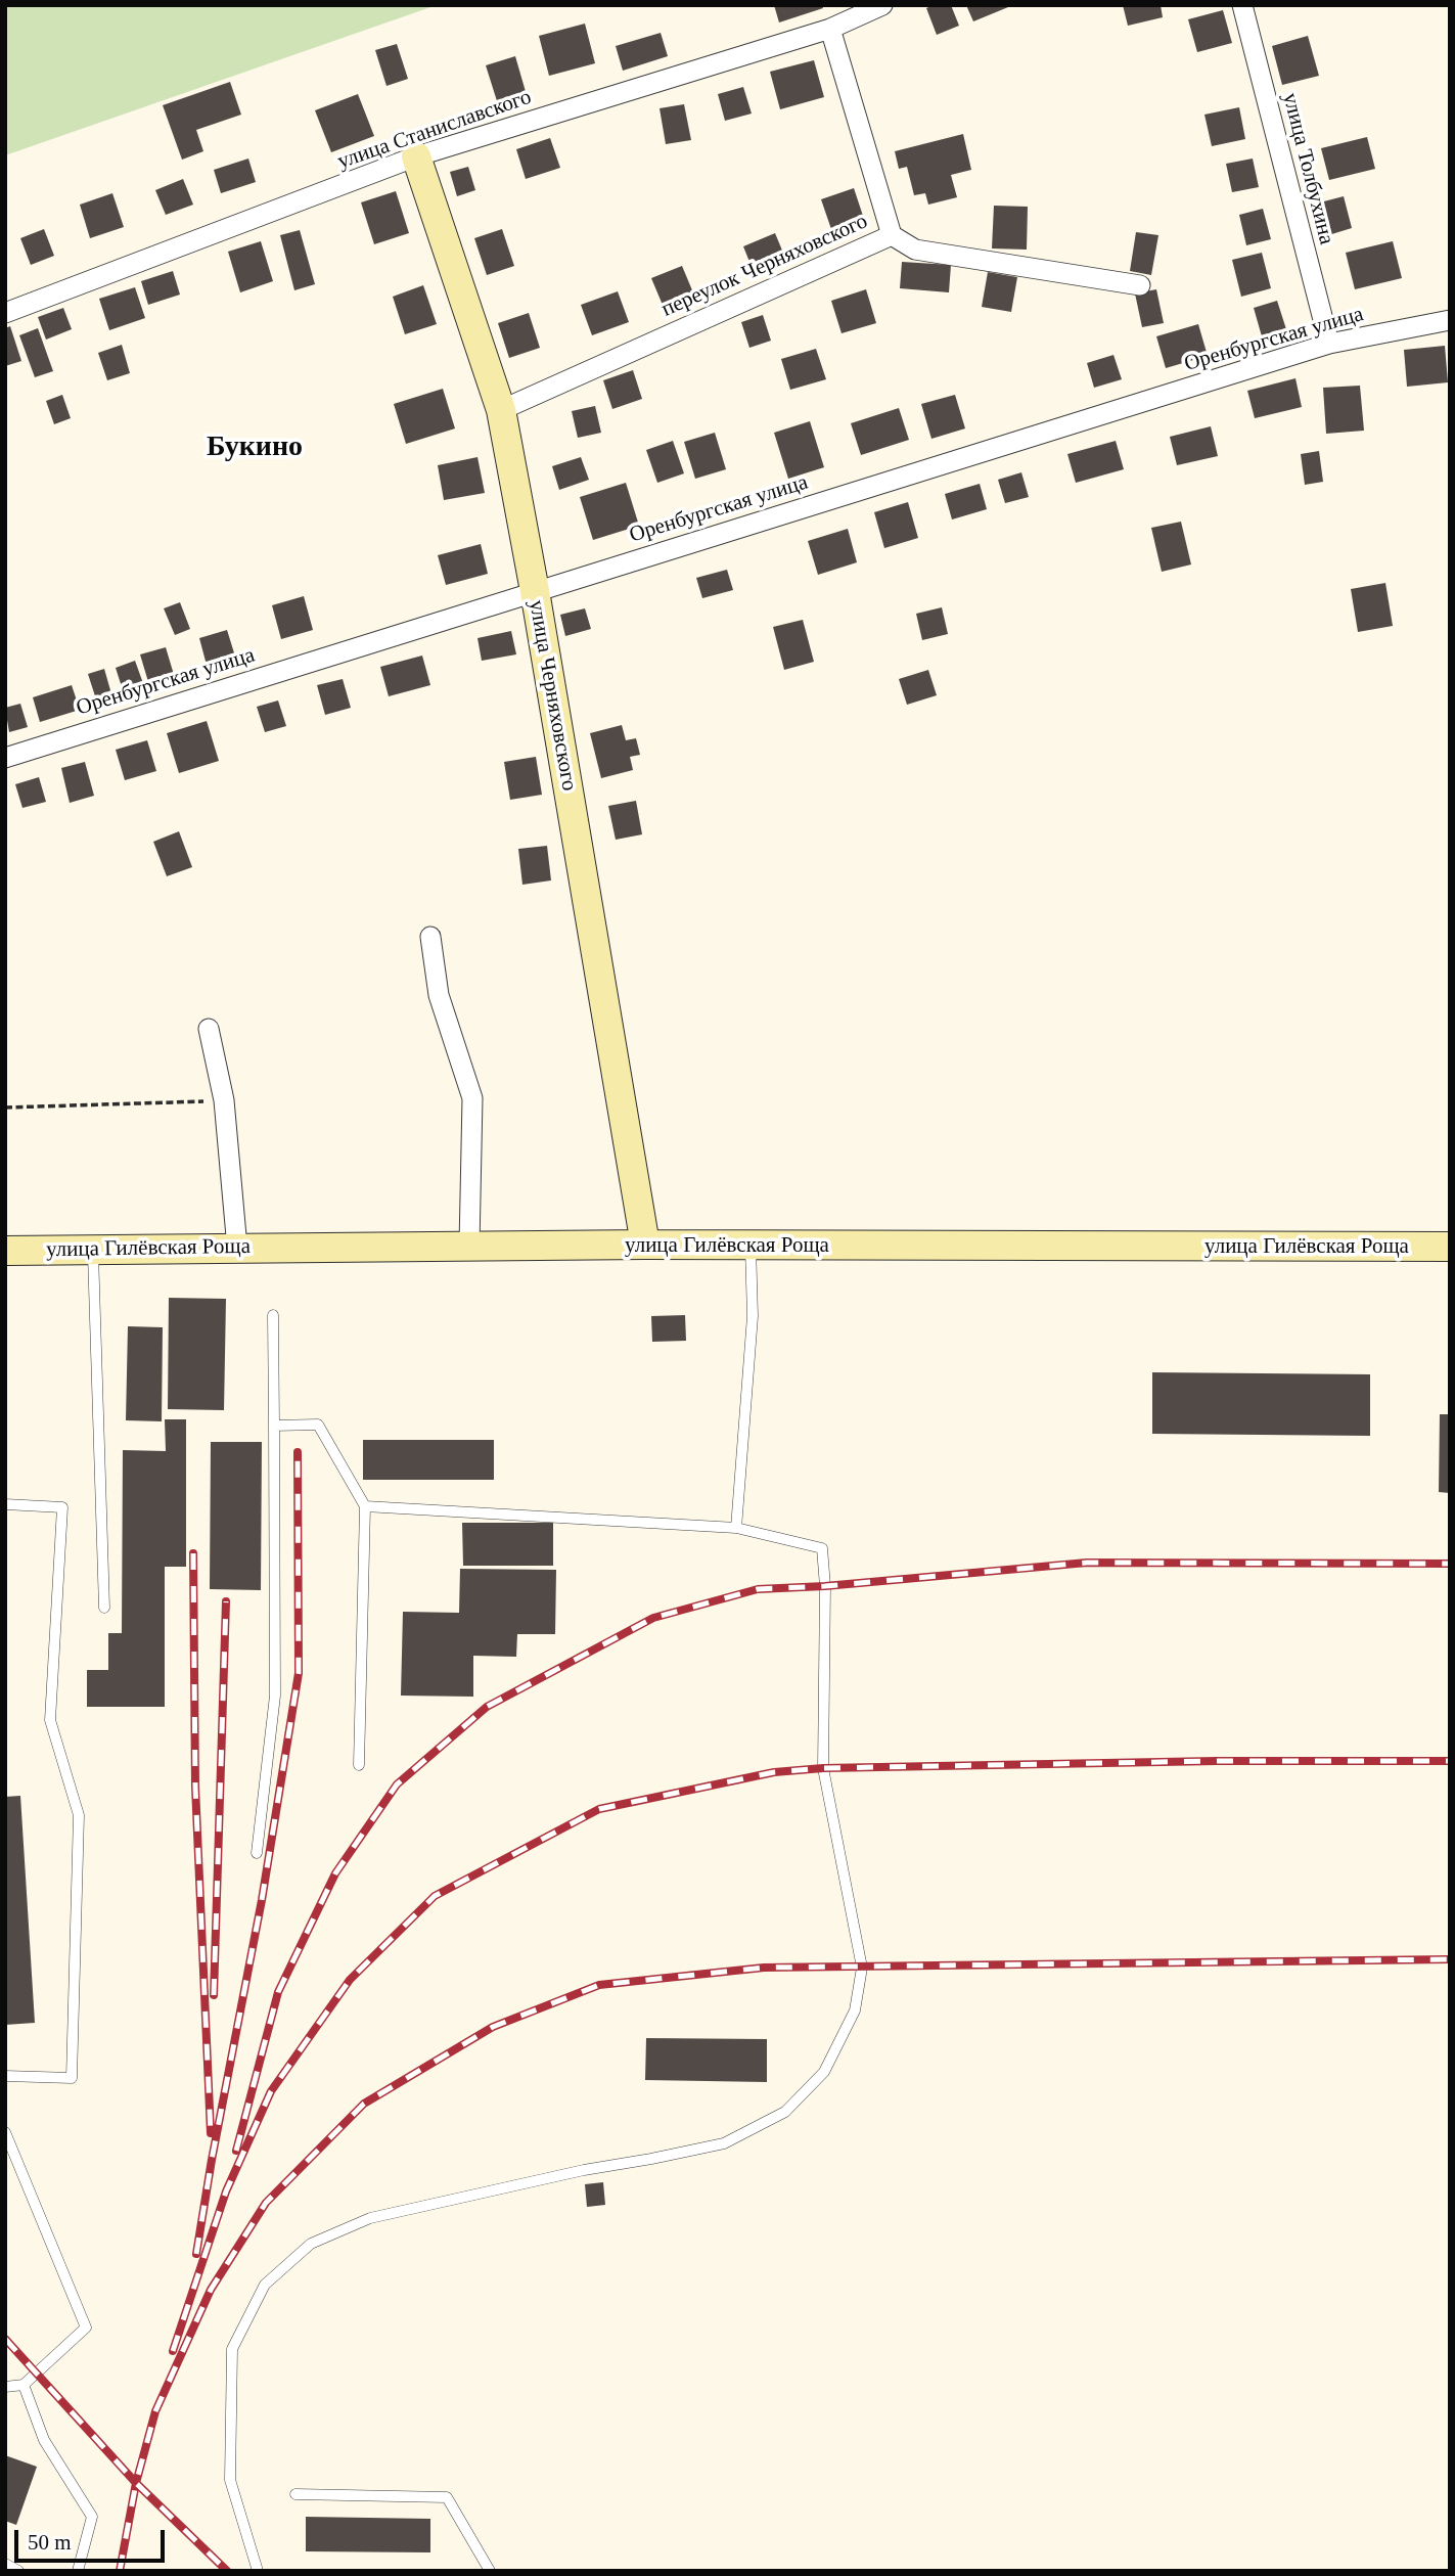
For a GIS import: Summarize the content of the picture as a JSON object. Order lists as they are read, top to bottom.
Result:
{
  "streets": {
    "street": [
      "улица Станиславского",
      "улица Толбухина",
      "переулок Черняховского",
      "Оренбургская улица",
      "улица Черняховского",
      "улица Гилёвская Роща"
    ]
  },
  "crossings": [
    ["улица Станиславского", "переулок Черняховского"],
    ["улица Станиславского", "улица Черняховского"],
    ["улица Толбухина", "Оренбургская улица"],
    ["переулок Черняховского", "улица Черняховского"],
    ["Оренбургская улица", "улица Черняховского"],
    ["улица Черняховского", "улица Гилёвская Роща"]
  ],
  "districts": ["Букино"],
  "scale_bar": "50 m"
}
